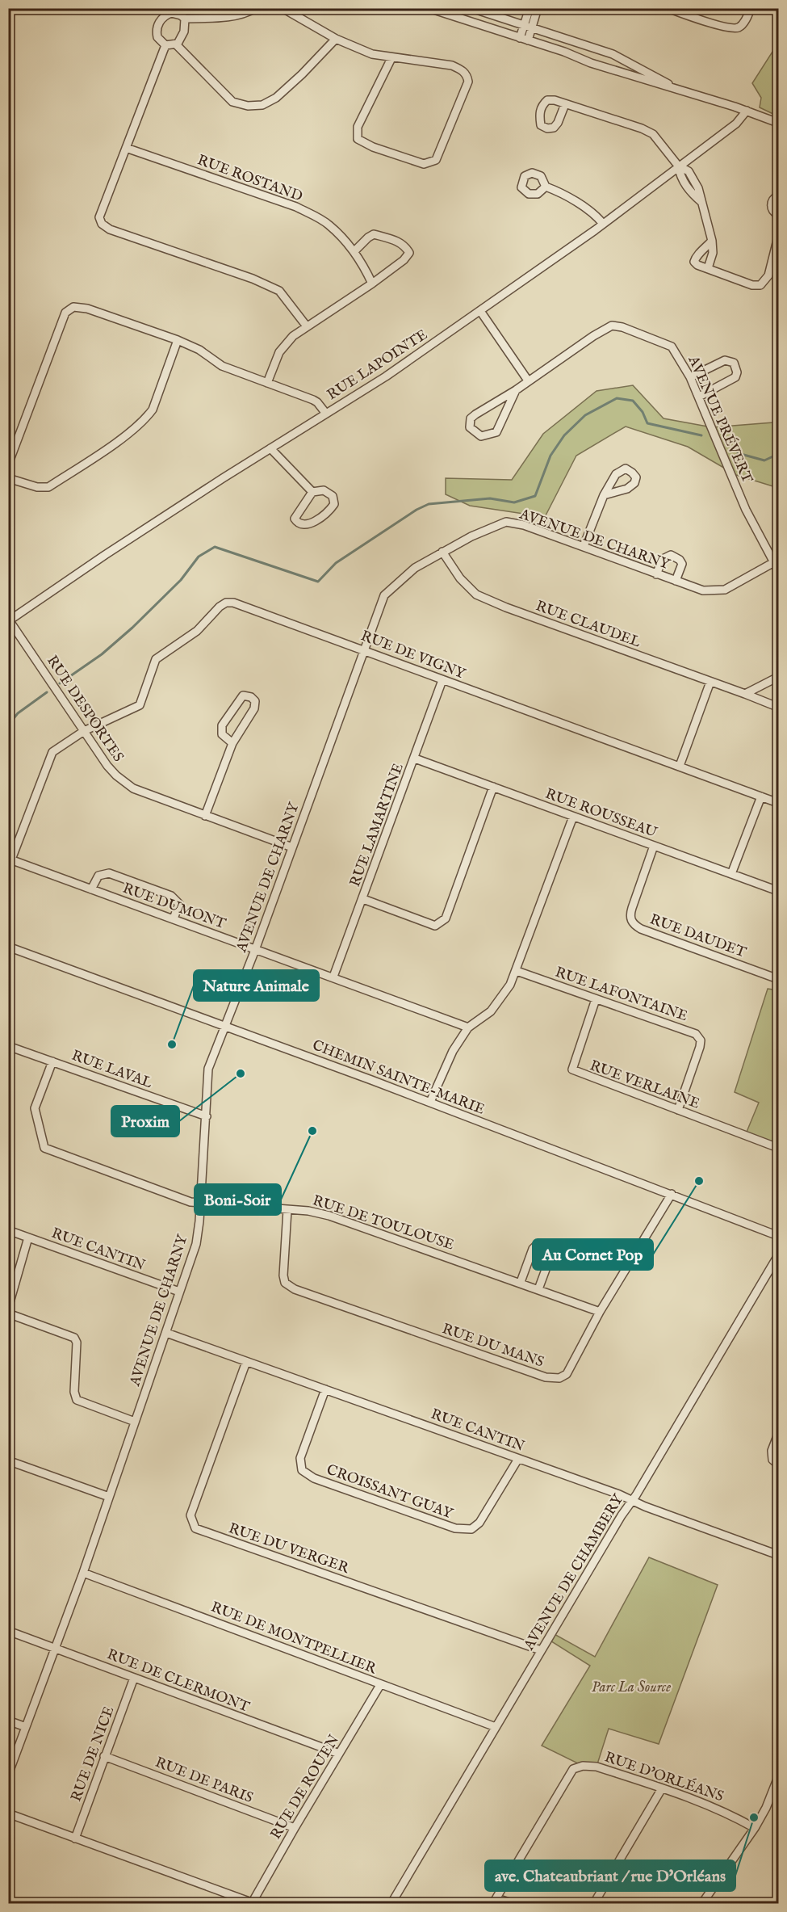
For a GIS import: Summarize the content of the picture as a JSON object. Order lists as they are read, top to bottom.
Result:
{
  "streets": {
    "street": [
      "RUE ROSTAND",
      "RUE LAPOINTE",
      "AVENUE PRÉVERT",
      "AVENUE DE CHARNY",
      "RUE CLAUDEL",
      "RUE DE VIGNY",
      "RUE DESPORTES",
      "RUE ROUSSEAU",
      "RUE LAMARTINE",
      "RUE DUMONT",
      "RUE DAUDET",
      "RUE LAFONTAINE",
      "RUE LAVAL",
      "CHEMIN SAINTE-MARIE",
      "RUE VERLAINE",
      "RUE DE TOULOUSE",
      "RUE CANTIN",
      "RUE DU MANS",
      "CROISSANT GUAY",
      "RUE DU VERGER",
      "AVENUE DE CHAMBERY",
      "RUE DE MONTPELLIER",
      "RUE DE CLERMONT",
      "RUE DE NICE",
      "RUE D'ORLÉANS",
      "RUE DE PARIS",
      "RUE DE ROUEN"
    ]
  },
  "crossings": [
    ["RUE LAPOINTE", "RUE DESPORTES"],
    ["AVENUE PRÉVERT", "AVENUE DE CHARNY"],
    ["AVENUE DE CHARNY", "RUE CLAUDEL"],
    ["AVENUE DE CHARNY", "RUE DE VIGNY"],
    ["AVENUE DE CHARNY", "RUE DESPORTES"],
    ["AVENUE DE CHARNY", "RUE DUMONT"],
    ["AVENUE DE CHARNY", "RUE LAVAL"],
    ["AVENUE DE CHARNY", "CHEMIN SAINTE-MARIE"],
    ["AVENUE DE CHARNY", "RUE DE TOULOUSE"],
    ["AVENUE DE CHARNY", "RUE CANTIN"],
    ["AVENUE DE CHARNY", "RUE DE MONTPELLIER"],
    ["AVENUE DE CHARNY", "RUE DE CLERMONT"],
    ["RUE DE VIGNY", "RUE DESPORTES"],
    ["RUE DE VIGNY", "RUE LAMARTINE"],
    ["RUE ROUSSEAU", "RUE LAMARTINE"],
    ["RUE ROUSSEAU", "RUE DAUDET"],
    ["RUE LAMARTINE", "RUE DUMONT"],
    ["RUE LAFONTAINE", "RUE VERLAINE"],
    ["RUE LAVAL", "RUE DE TOULOUSE"],
    ["CHEMIN SAINTE-MARIE", "RUE DU MANS"],
    ["RUE DE TOULOUSE", "RUE DU MANS"],
    ["RUE CANTIN", "CROISSANT GUAY"],
    ["RUE CANTIN", "RUE DU VERGER"],
    ["RUE CANTIN", "AVENUE DE CHAMBERY"],
    ["RUE DU VERGER", "AVENUE DE CHAMBERY"],
    ["AVENUE DE CHAMBERY", "RUE DE MONTPELLIER"],
    ["RUE DE MONTPELLIER", "RUE DE ROUEN"],
    ["RUE DE CLERMONT", "RUE DE NICE"],
    ["RUE DE CLERMONT", "RUE DE ROUEN"],
    ["RUE DE NICE", "RUE DE PARIS"],
    ["RUE DE PARIS", "RUE DE ROUEN"]
  ],
  "parks": ["Parc La Source"],
  "places": [
    "Nature Animale",
    "Proxim",
    "Boni-Soir",
    "Au Cornet Pop",
    "ave. Chateaubriant / rue D'Orléans"
  ]
}
